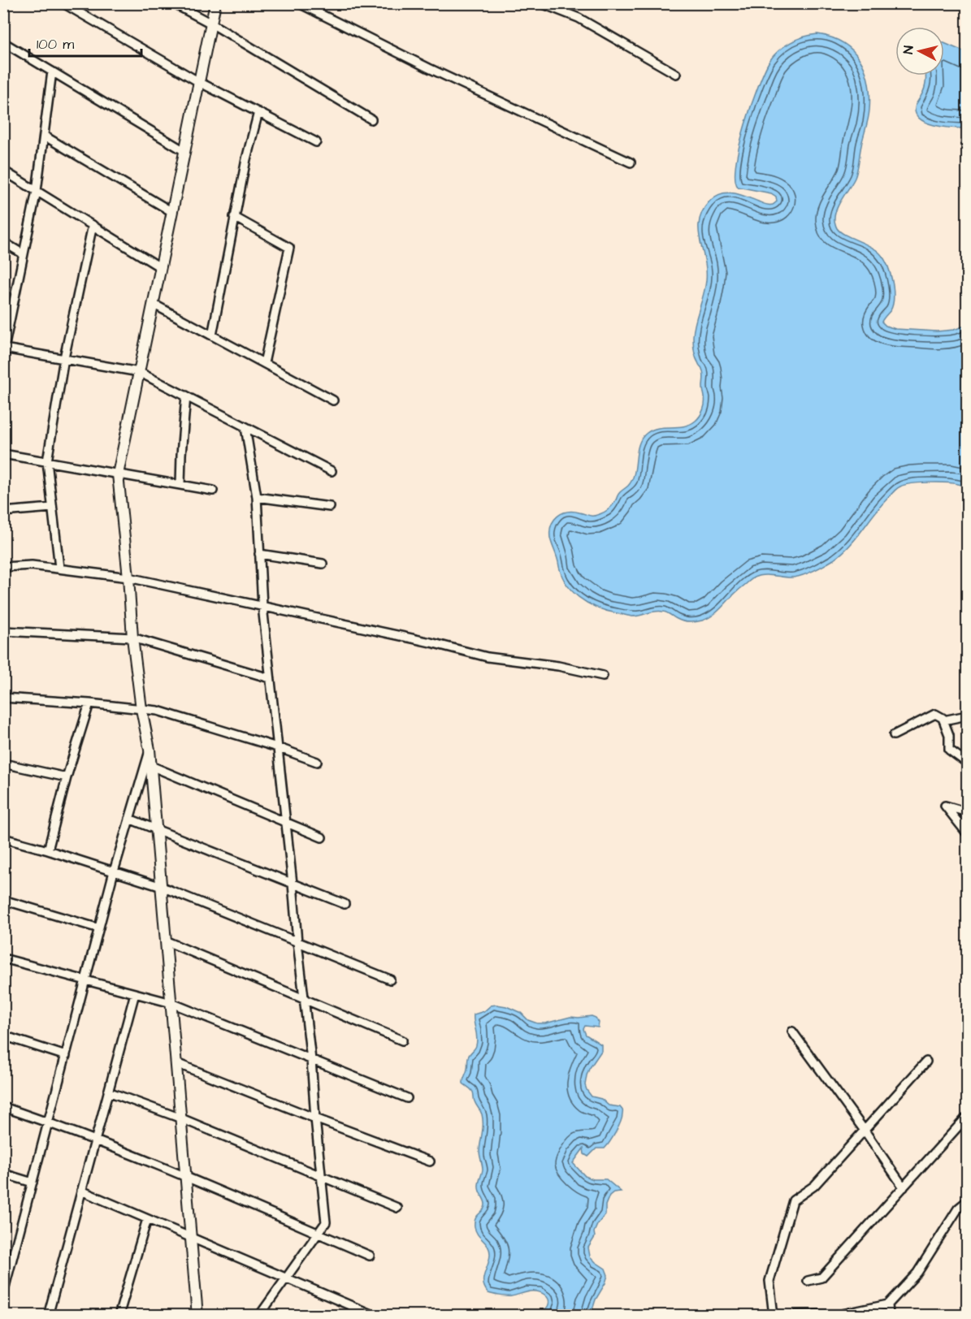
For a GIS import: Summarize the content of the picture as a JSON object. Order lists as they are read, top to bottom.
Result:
{
  "scale_bar": "100 m",
  "north": "left"
}
